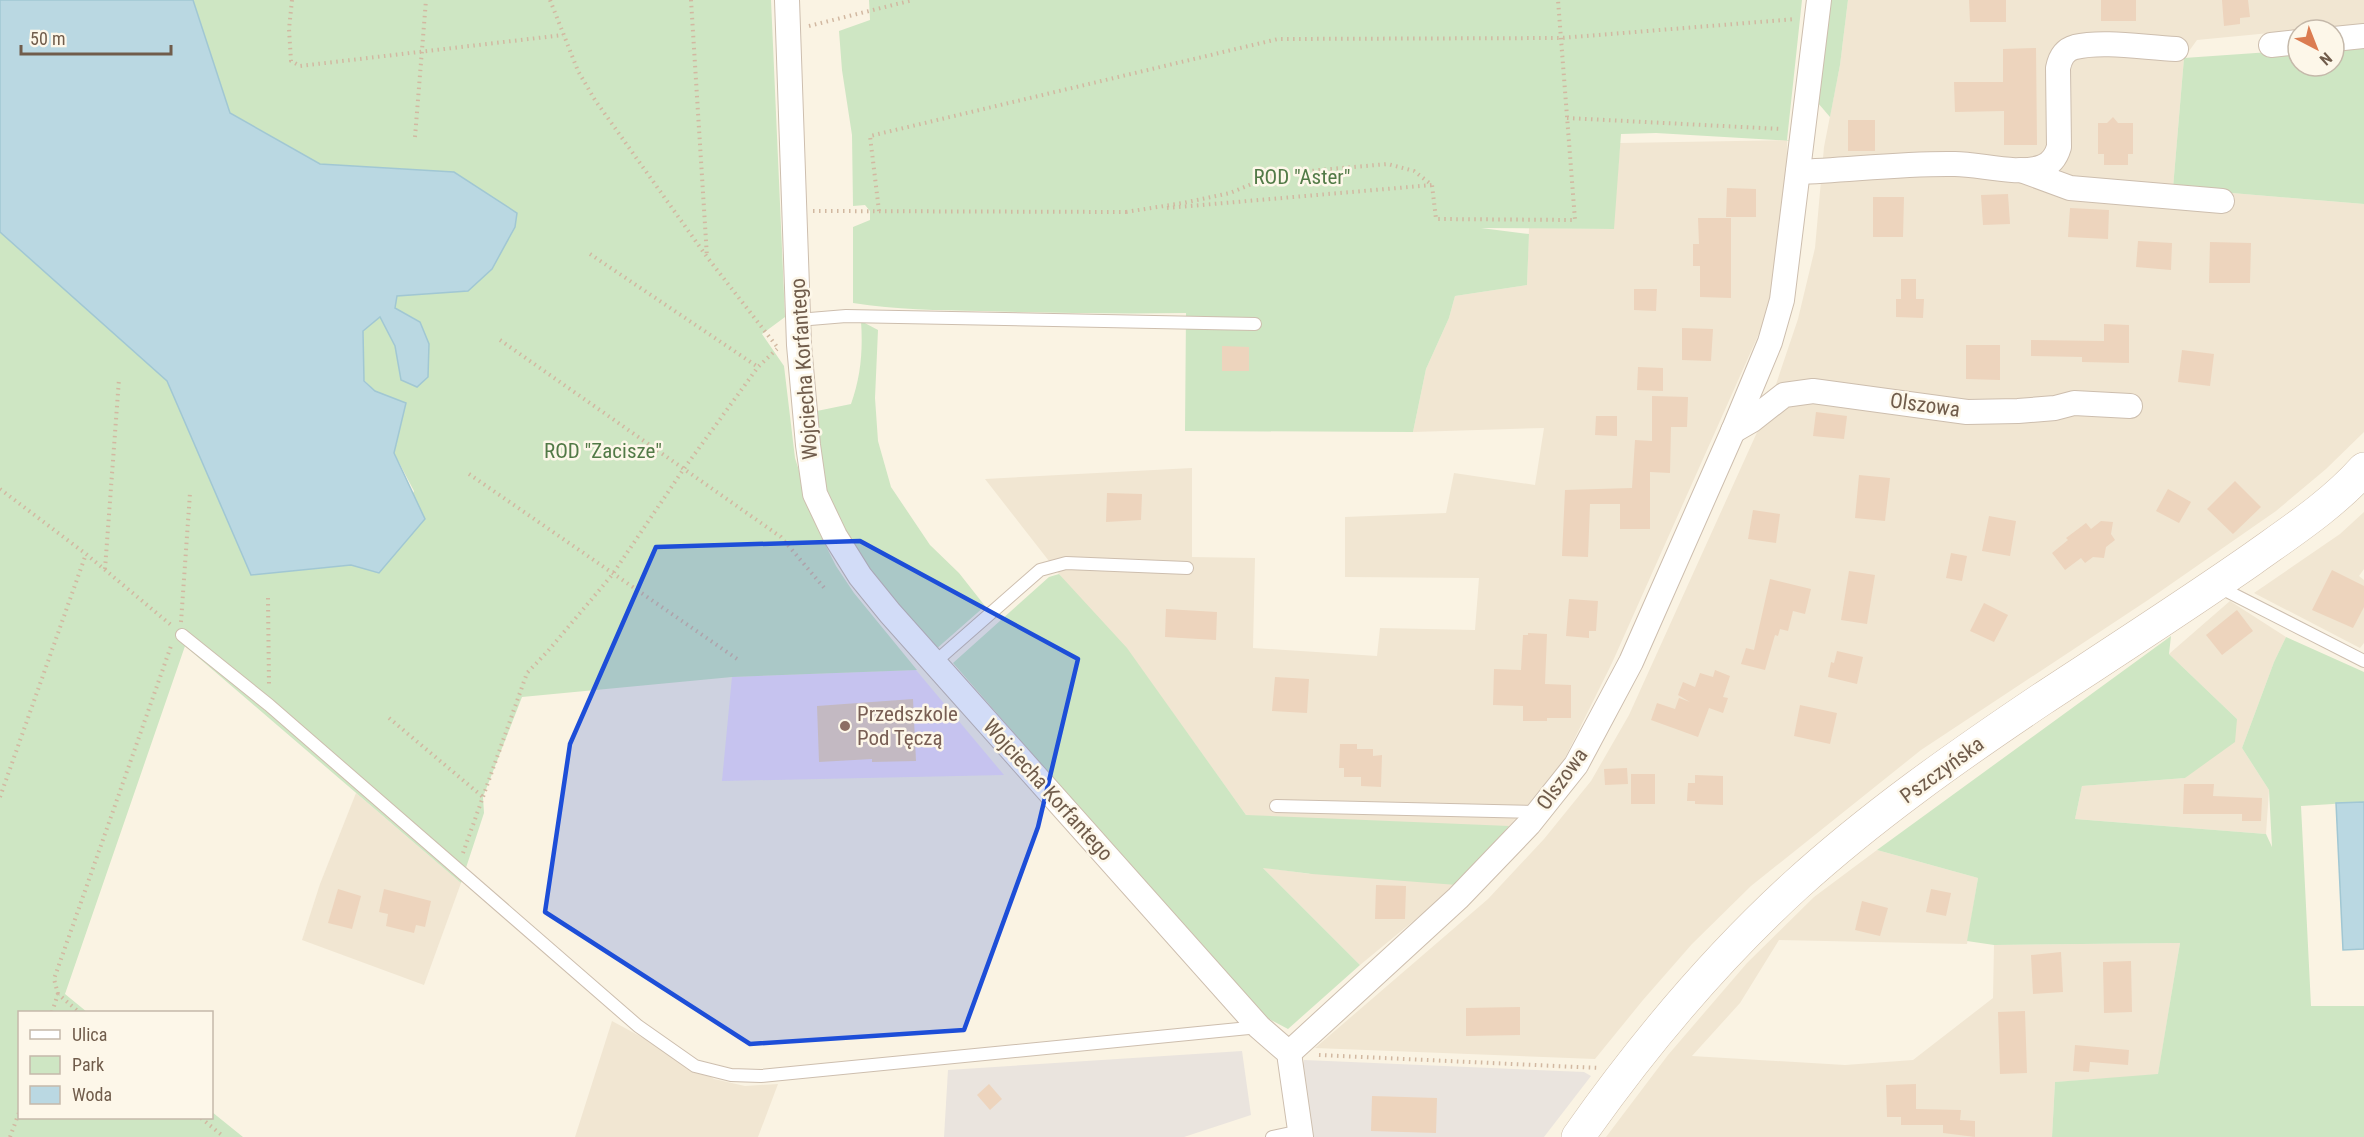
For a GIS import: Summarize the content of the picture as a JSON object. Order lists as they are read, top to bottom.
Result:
{
  "streets": {
    "main road": ["Pszczyńska"],
    "street": ["Wojciecha Korfantego", "Olszowa"]
  },
  "crossings": [
    ["Wojciecha Korfantego", "Olszowa"]
  ],
  "parks": ["ROD \"Aster\"", "ROD \"Zacisze\""],
  "places": ["Przedszkole Pod Tęczą"],
  "legend": ["Ulica", "Park", "Woda"],
  "scale_bar": "50 m",
  "north": "bottom right"
}
